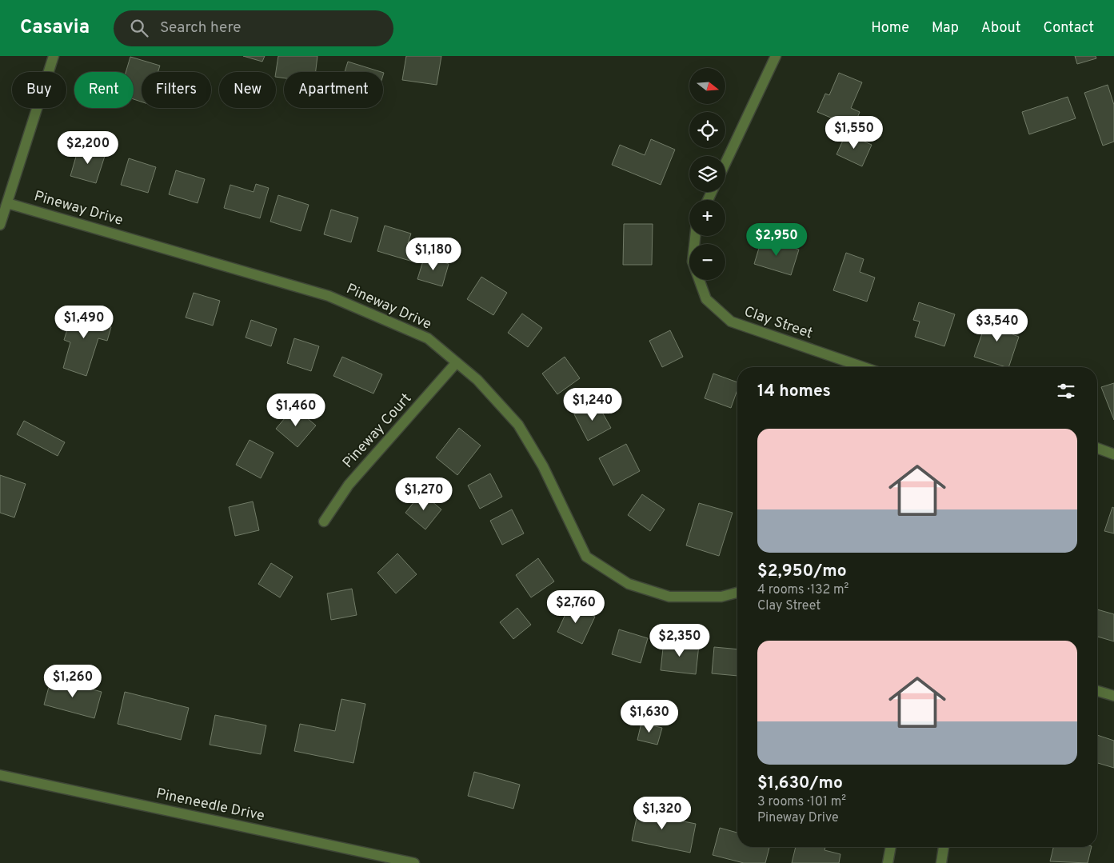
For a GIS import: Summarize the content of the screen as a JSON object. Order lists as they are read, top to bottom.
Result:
{
  "streets": {
    "street": [
      "Pineway Drive",
      "Clay Street",
      "Pineway Court",
      "Pineneedle Drive"
    ]
  },
  "crossings": [
    ["Pineway Drive", "Pineway Court"]
  ],
  "north": "right",
  "page": {
    "header": "Casavia",
    "search": "Search here",
    "nav": [
      "Home",
      "Map",
      "About",
      "Contact"
    ],
    "map_buttons": ["+", "−"],
    "chip": [
      "Buy",
      "Rent",
      "Filters",
      "New",
      "Apartment"
    ],
    "price": [
      "$1,550",
      "$2,200",
      "$2,950",
      "$1,180",
      "$1,490",
      "$3,540",
      "$1,240",
      "$1,460",
      "$1,270",
      "$2,760",
      "$2,350",
      "$1,260",
      "$1,630",
      "$1,320"
    ],
    "heading": "14 homes",
    "list": [
      {
        "name": "$2,950/mo",
        "note": "4 rooms · 132 m² · Clay Street"
      },
      {
        "name": "$1,630/mo",
        "note": "3 rooms · 101 m² · Pineway Drive"
      }
    ]
  }
}
